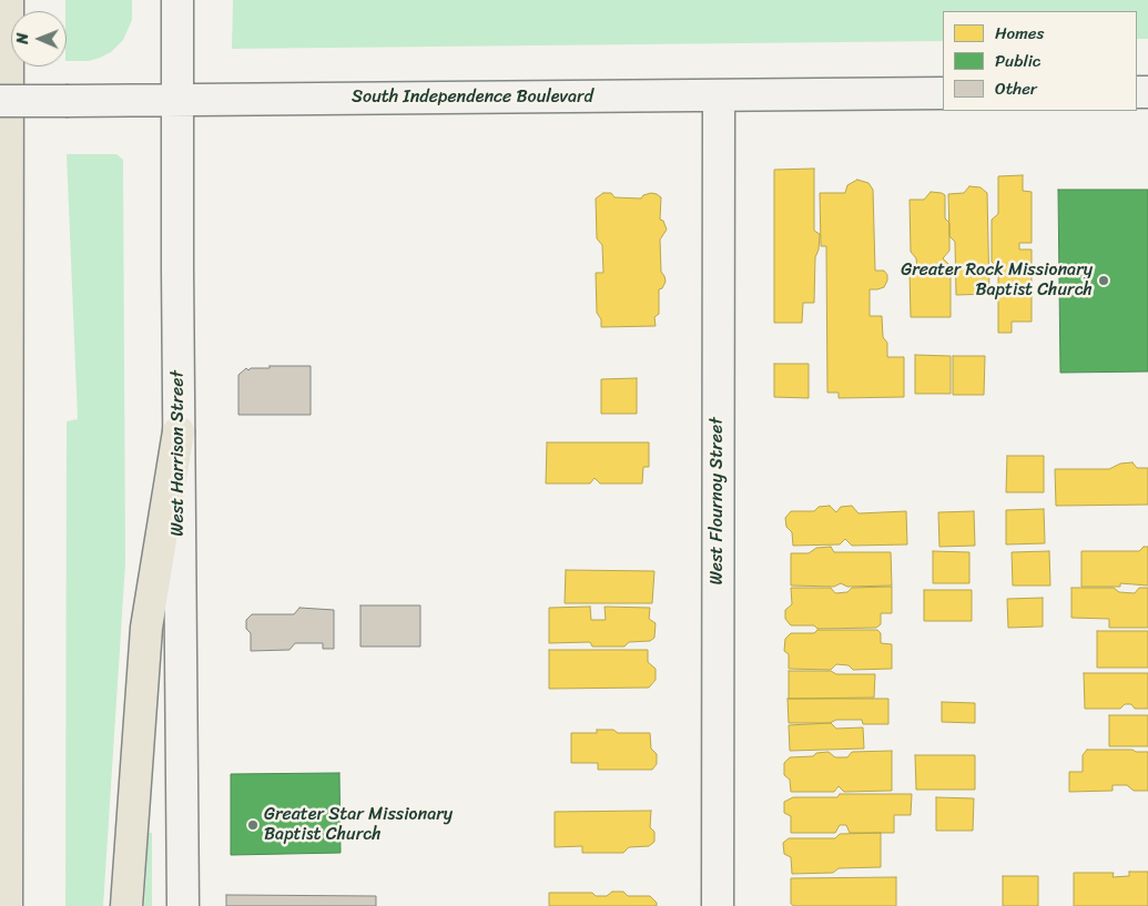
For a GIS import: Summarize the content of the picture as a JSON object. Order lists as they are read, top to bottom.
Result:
{
  "streets": {
    "street": ["South Independence Boulevard", "West Harrison Street", "West Flournoy Street"]
  },
  "crossings": [
    ["South Independence Boulevard", "West Harrison Street"],
    ["South Independence Boulevard", "West Flournoy Street"]
  ],
  "places": ["Greater Rock Missionary Baptist Church", "Greater Star Missionary Baptist Church"],
  "legend": ["Homes", "Public", "Other"],
  "north": "left"
}
